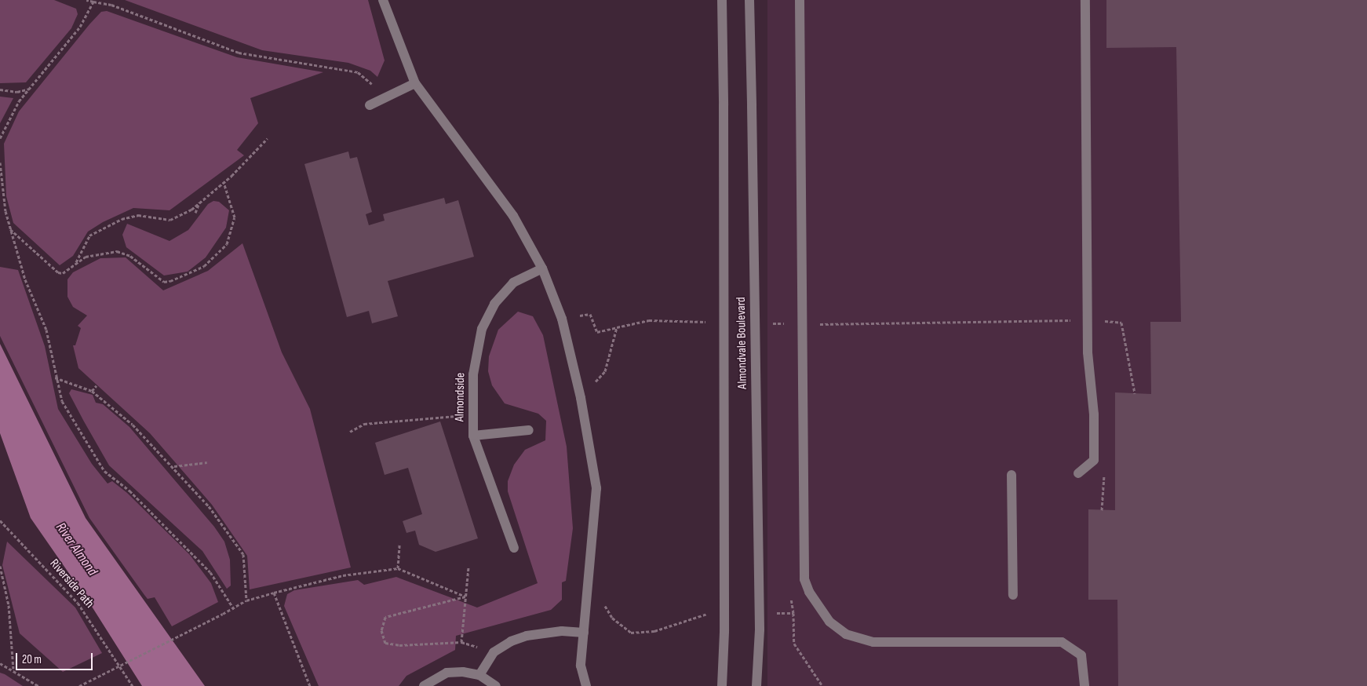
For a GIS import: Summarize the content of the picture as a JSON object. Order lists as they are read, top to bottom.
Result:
{
  "streets": {
    "street": ["Almondvale Boulevard", "Almondside"],
    "path": ["Riverside Path"]
  },
  "water": ["River Almond"],
  "scale_bar": "20 m"
}
